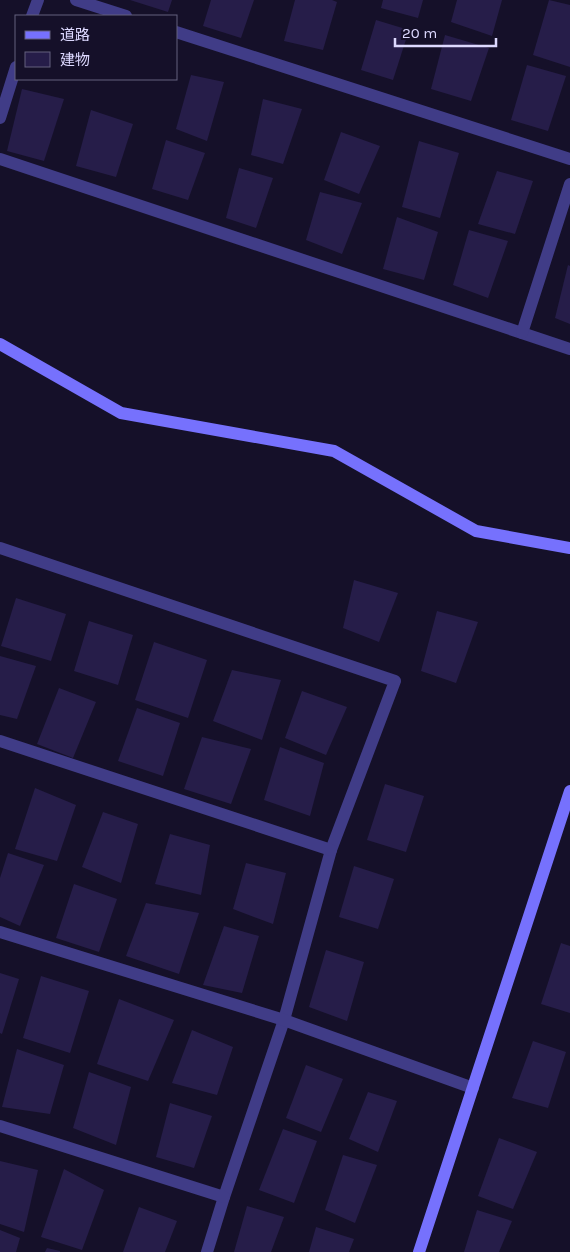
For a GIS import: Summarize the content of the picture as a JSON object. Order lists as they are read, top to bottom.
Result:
{
  "legend": ["道路", "建物"],
  "scale_bar": "20 m"
}
